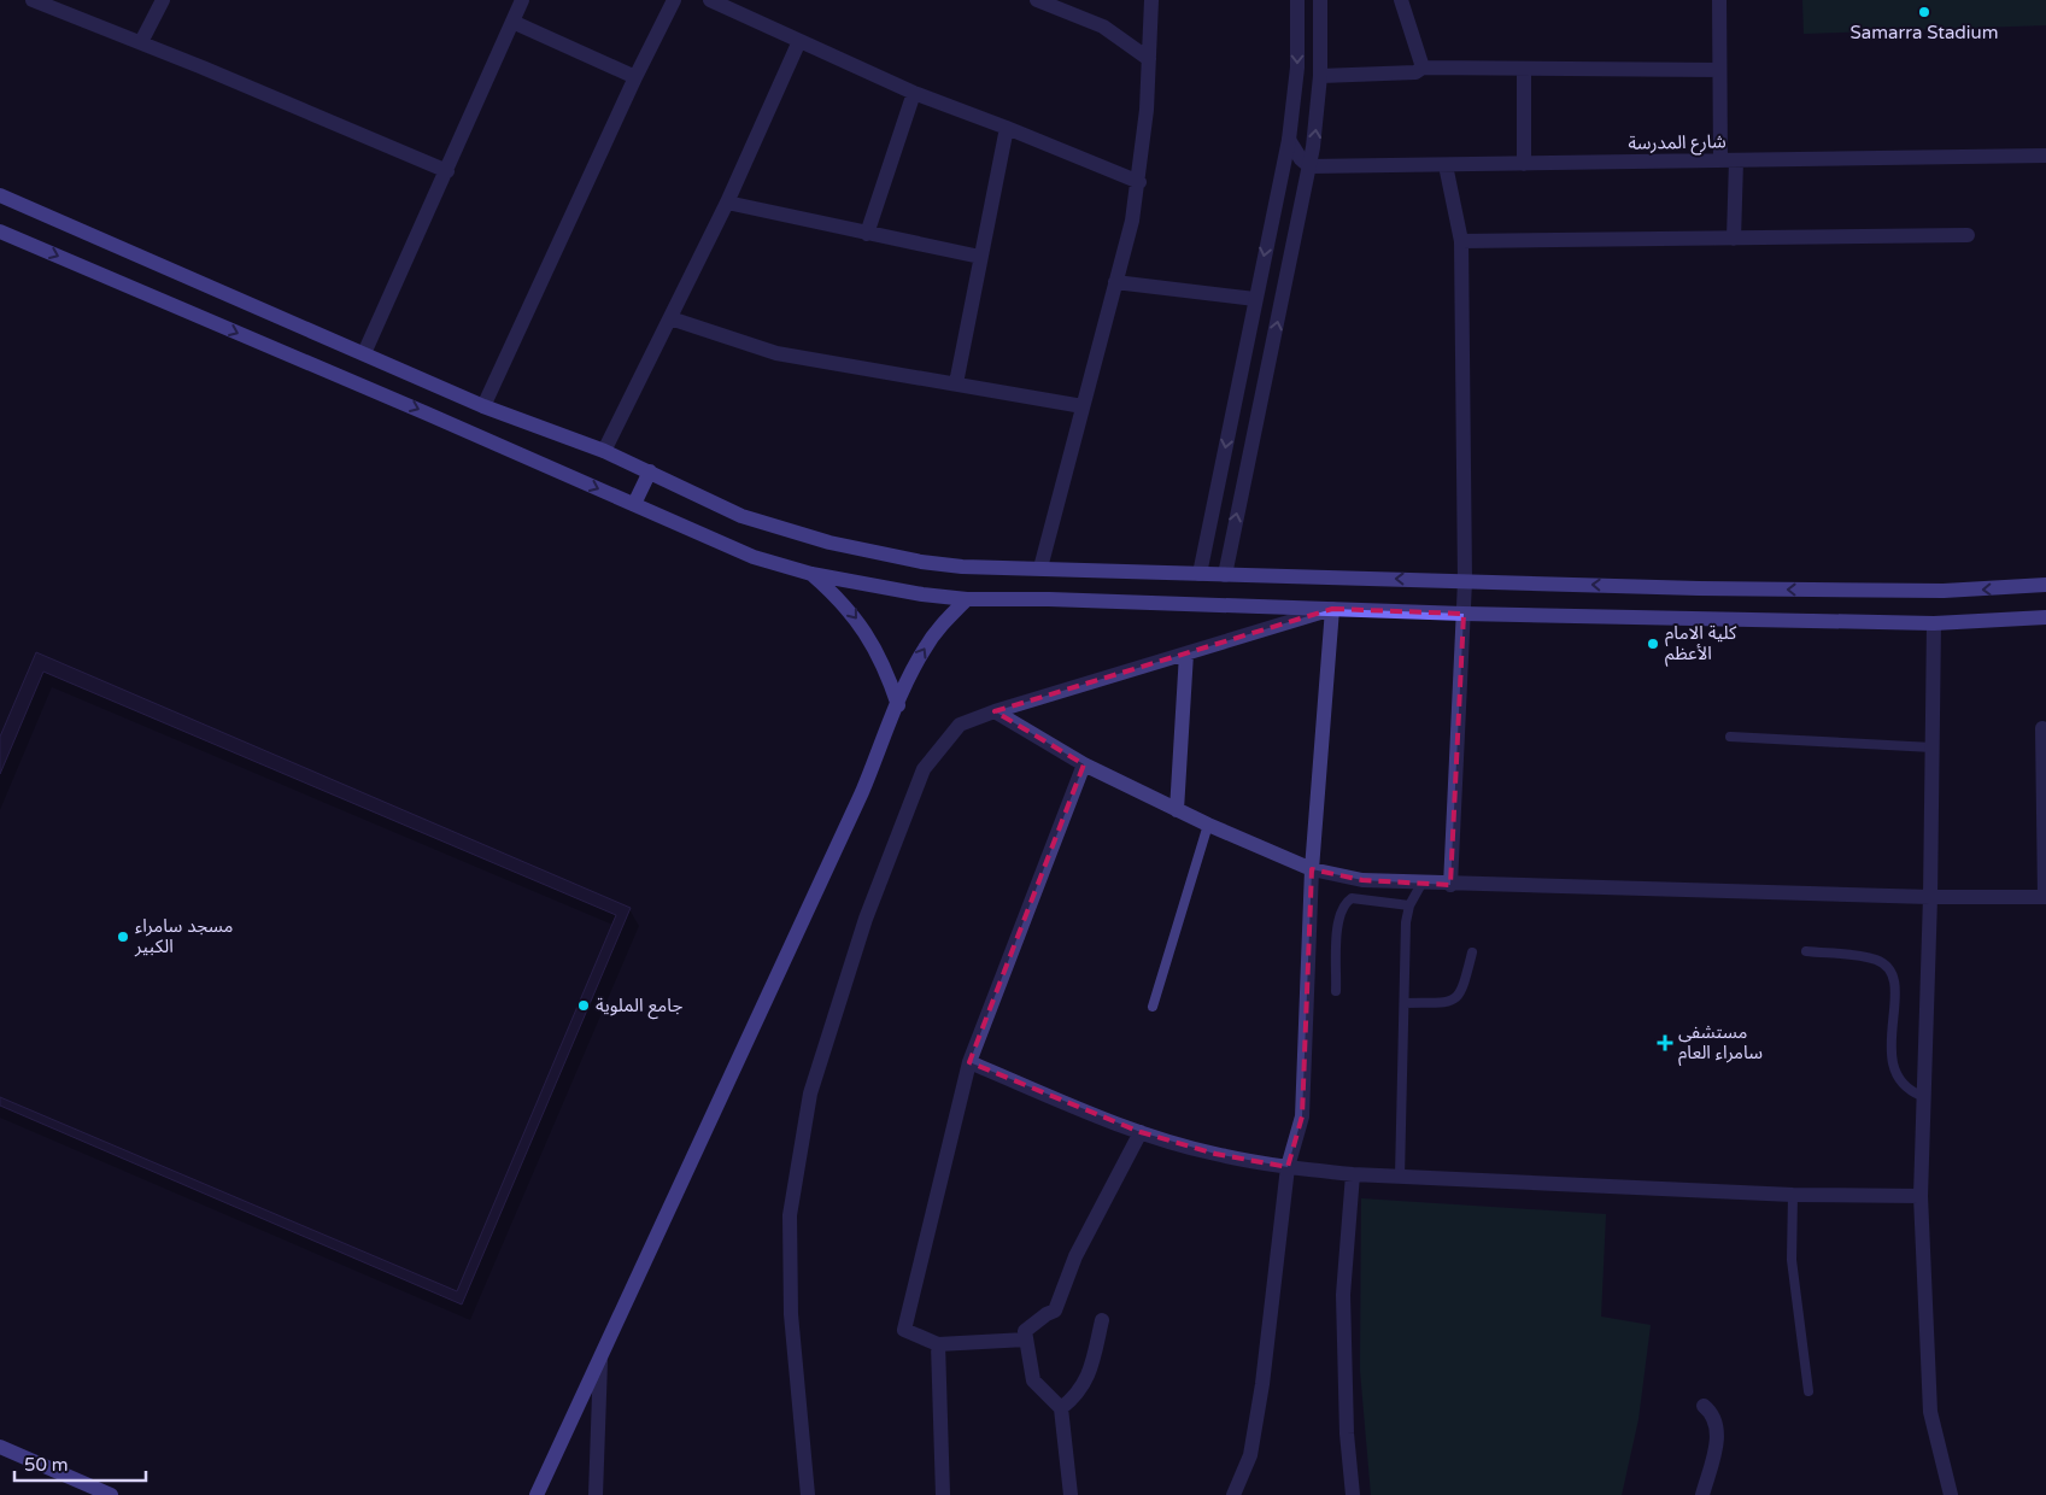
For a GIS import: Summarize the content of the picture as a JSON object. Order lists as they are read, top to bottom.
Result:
{
  "streets": {
    "street": ["شارع المدرسة"]
  },
  "places": {
    "other": [
      "Samarra Stadium",
      "كلية الامام الأعظم",
      "مسجد سامراء الكبير",
      "جامع الملوية"
    ],
    "health": ["مستشفى سامراء العام"]
  },
  "scale_bar": "50 m"
}
